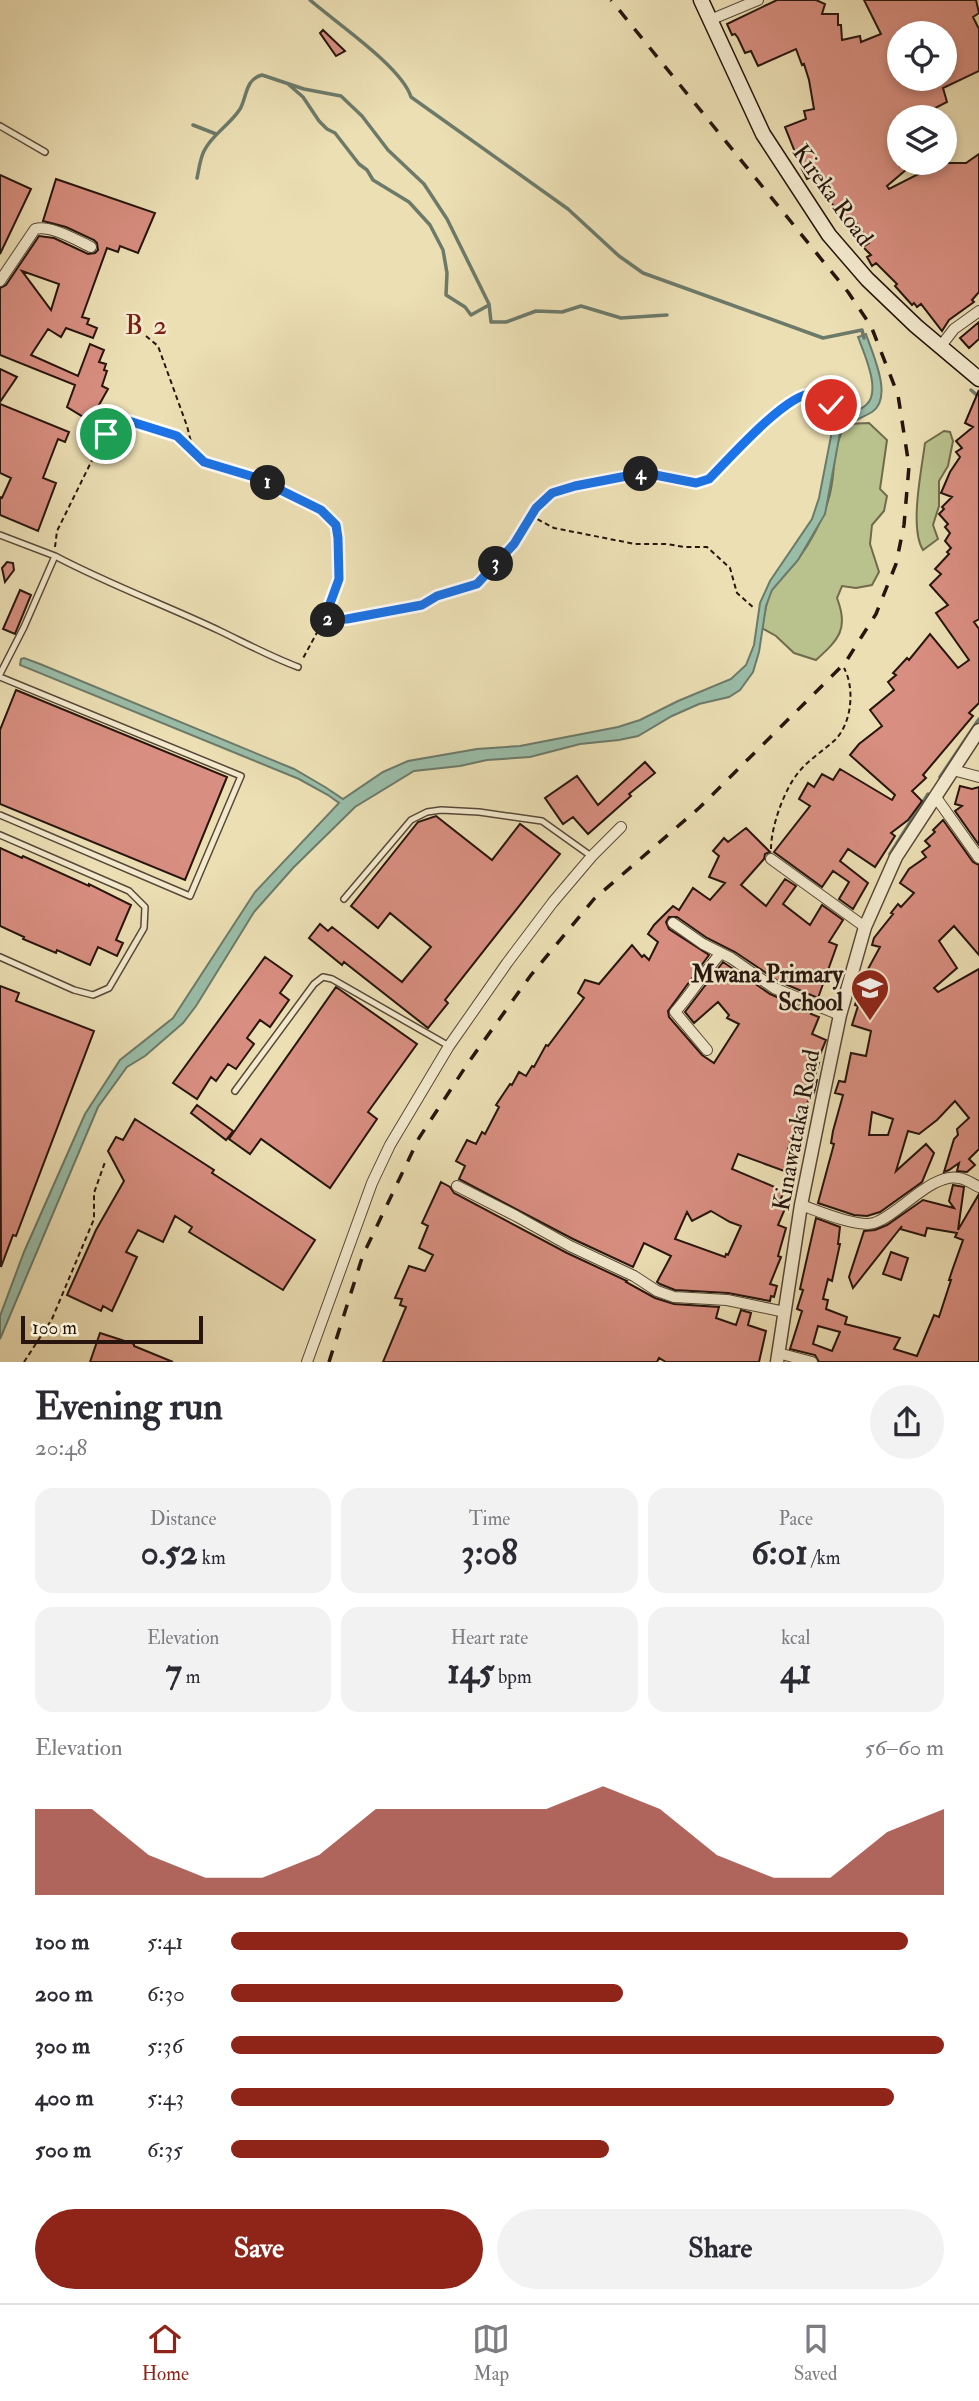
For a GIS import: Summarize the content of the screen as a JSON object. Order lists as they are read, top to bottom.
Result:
{
  "streets": {
    "main road": ["Kireka Road"],
    "street": ["Kinawataka Road"]
  },
  "districts": ["B 2"],
  "places": {
    "school or university": ["Mwana Primary School"]
  },
  "scale_bar": "100 m",
  "page": {
    "pins": [
      "4",
      "1",
      "3",
      "2"
    ],
    "scale": "100 m",
    "heading": ["Evening run", "20:48"],
    "stats": [
      ["Distance", "0.52 km"],
      ["Time", "3:08"],
      ["Pace", "6:01 /km"],
      ["Elevation", "7 m"],
      ["Heart rate", "145 bpm"],
      ["kcal", "41"]
    ],
    "chart": ["Elevation", "56–60 m"],
    "list": [
      {
        "name": "100 m",
        "note": "5:41"
      },
      {
        "name": "200 m",
        "note": "6:30"
      },
      {
        "name": "300 m",
        "note": "5:36"
      },
      {
        "name": "400 m",
        "note": "5:43"
      },
      {
        "name": "500 m",
        "note": "6:35"
      }
    ],
    "buttons": ["Save", "Share"],
    "tabs": ["Home", "Map", "Saved"]
  }
}
